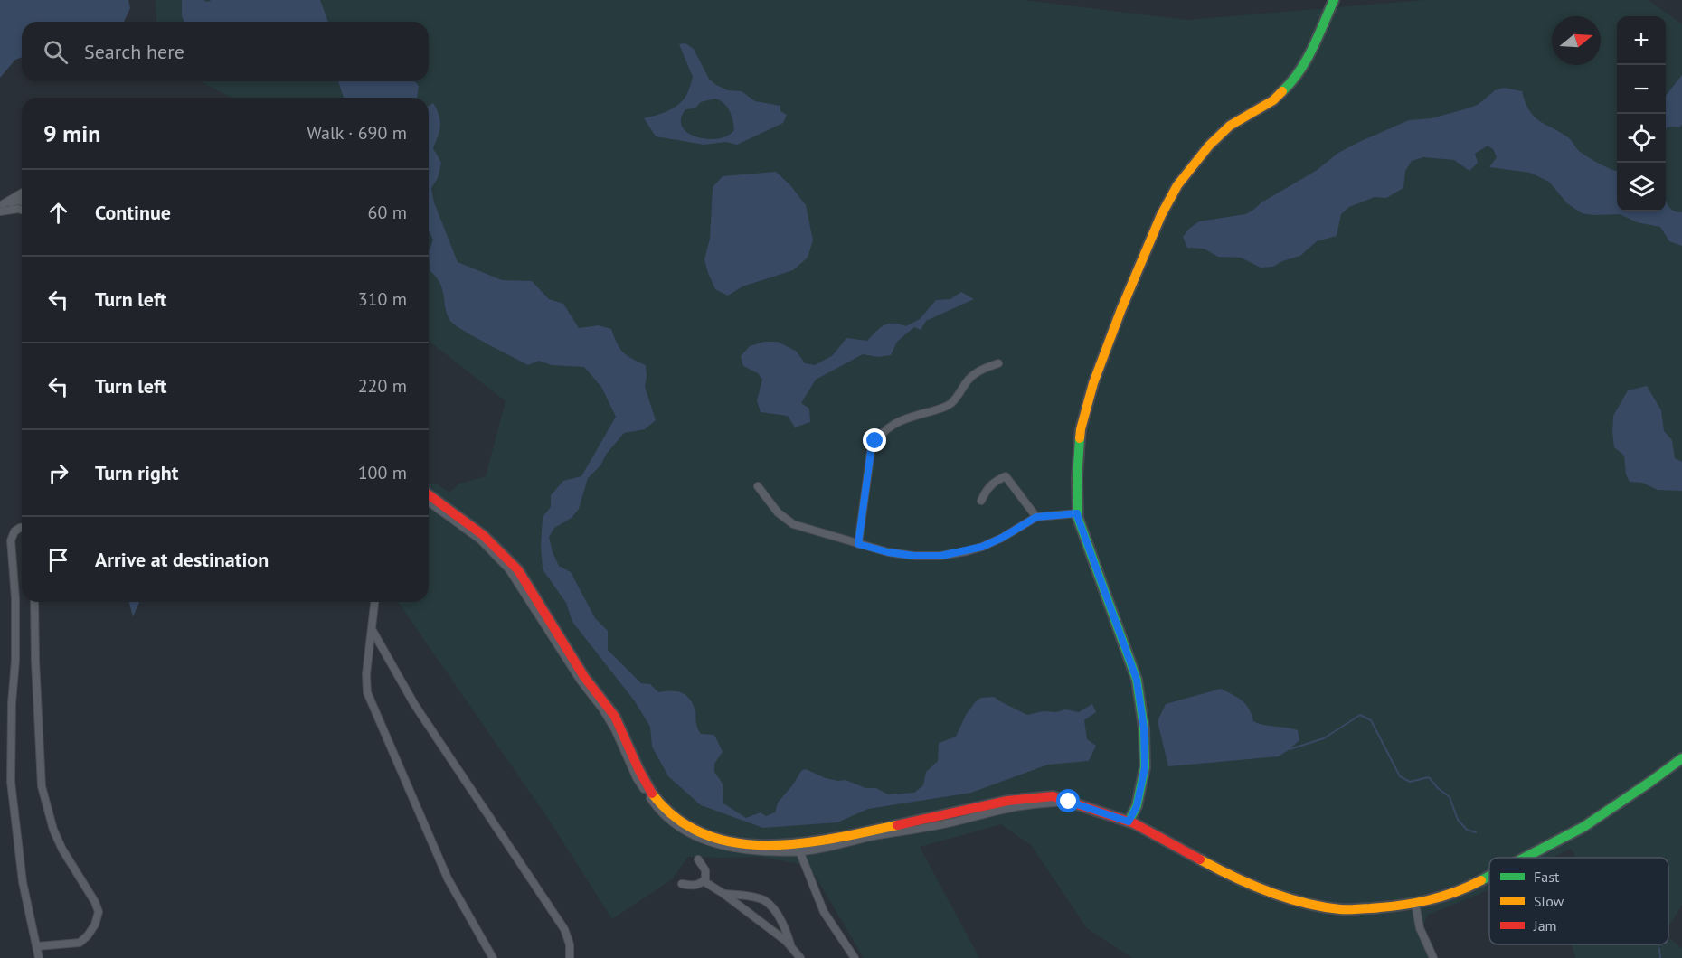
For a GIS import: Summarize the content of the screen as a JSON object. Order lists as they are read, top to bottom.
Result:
{
  "legend": ["Fast", "Slow", "Jam"],
  "north": "right",
  "page": {
    "map_buttons": ["+", "−"],
    "search": "Search here",
    "heading": ["9 min", "Walk · 690 m"],
    "list": [
      ["Continue", "60 m"],
      ["Turn left", "310 m"],
      ["Turn left", "220 m"],
      ["Turn right", "100 m"],
      "Arrive at destination"
    ]
  }
}
